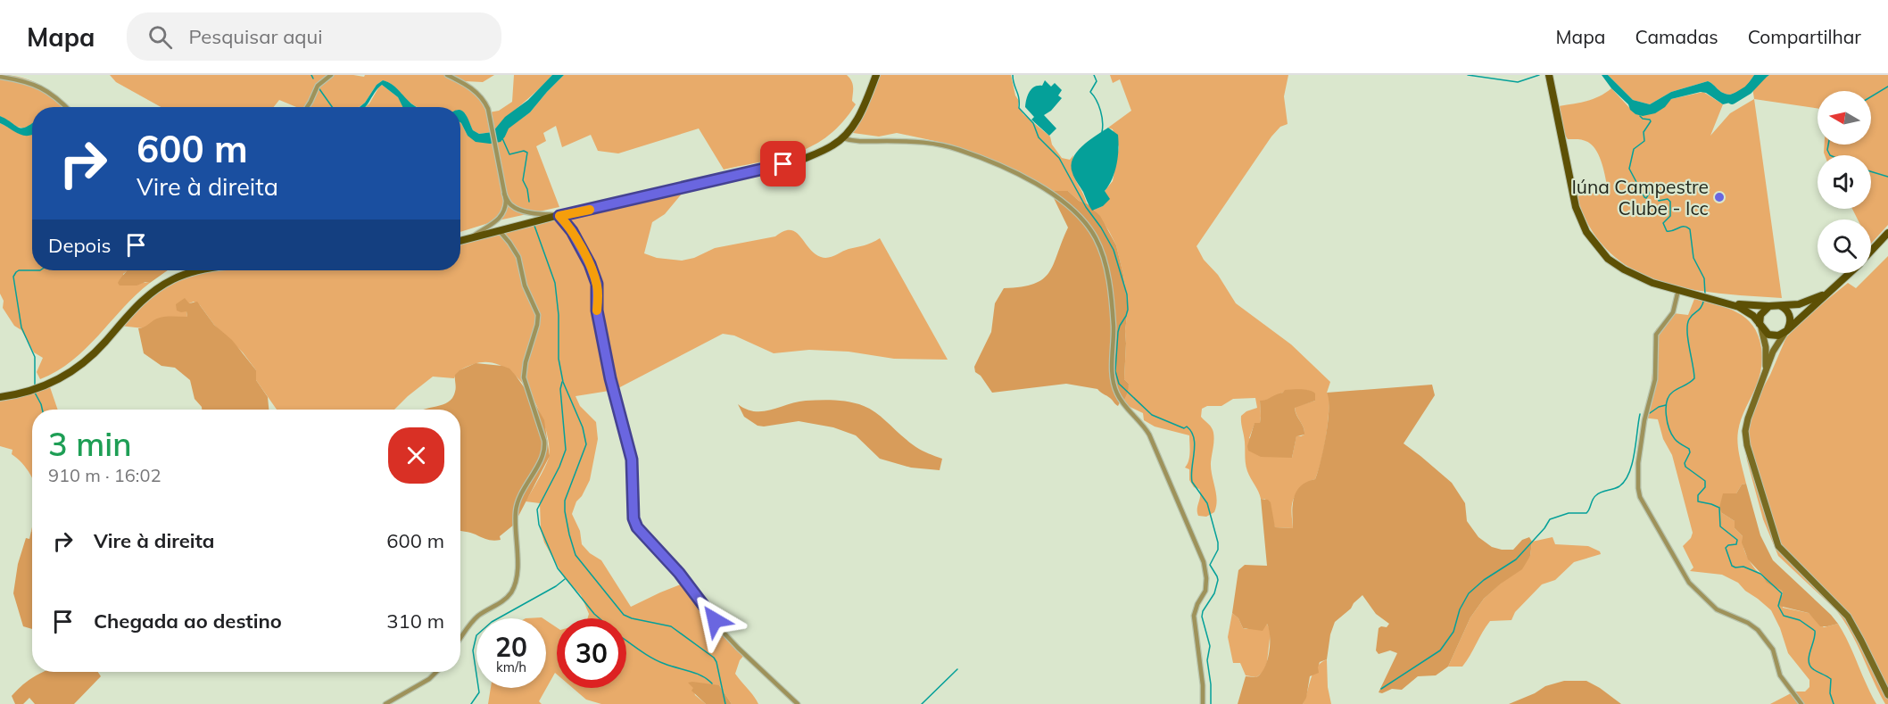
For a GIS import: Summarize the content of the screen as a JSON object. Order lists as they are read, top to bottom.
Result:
{
  "places": ["Iúna Campestre Clube - Icc"],
  "north": "left",
  "page": {
    "header": "Mapa",
    "search": "Pesquisar aqui",
    "nav": ["Mapa", "Camadas", "Compartilhar"],
    "turn": ["600 m", "Vire à direita"],
    "then": "Depois",
    "heading": ["3 min", "910 m · 16:02"],
    "list": [
      {
        "name": "Vire à direita",
        "value": "600 m"
      },
      {
        "name": "Chegada ao destino",
        "value": "310 m"
      }
    ],
    "speed": "20 km/h",
    "limit": "30"
  }
}
